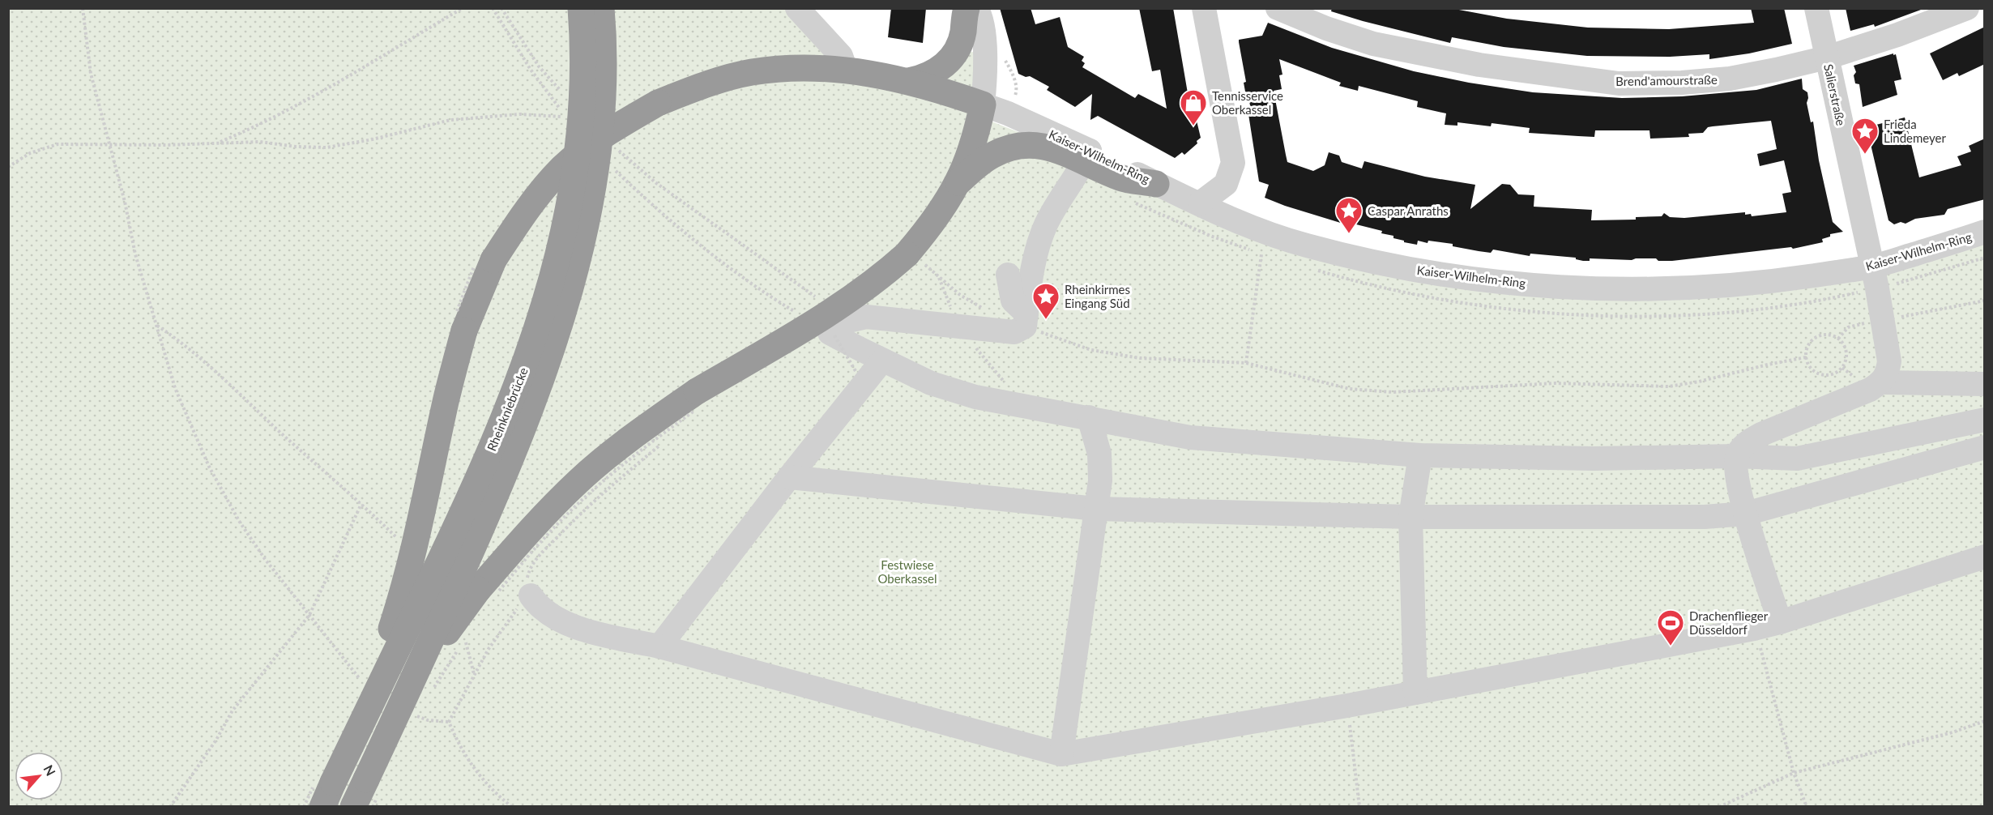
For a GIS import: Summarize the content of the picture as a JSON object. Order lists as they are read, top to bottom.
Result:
{
  "streets": {
    "highway": ["Rheinkniebrücke"],
    "street": ["Brend'amourstraße", "Salierstraße", "Kaiser-Wilhelm-Ring"]
  },
  "crossings": [
    ["Brend'amourstraße", "Salierstraße"],
    ["Salierstraße", "Kaiser-Wilhelm-Ring"]
  ],
  "parks": ["Festwiese Oberkassel"],
  "places": {
    "shop": ["Tennisservice Oberkassel"],
    "place": ["Frieda Lindemeyer", "Caspar Anraths", "Rheinkirmes Eingang Süd"],
    "sports": ["Drachenflieger Düsseldorf"]
  },
  "north": "top right"
}
